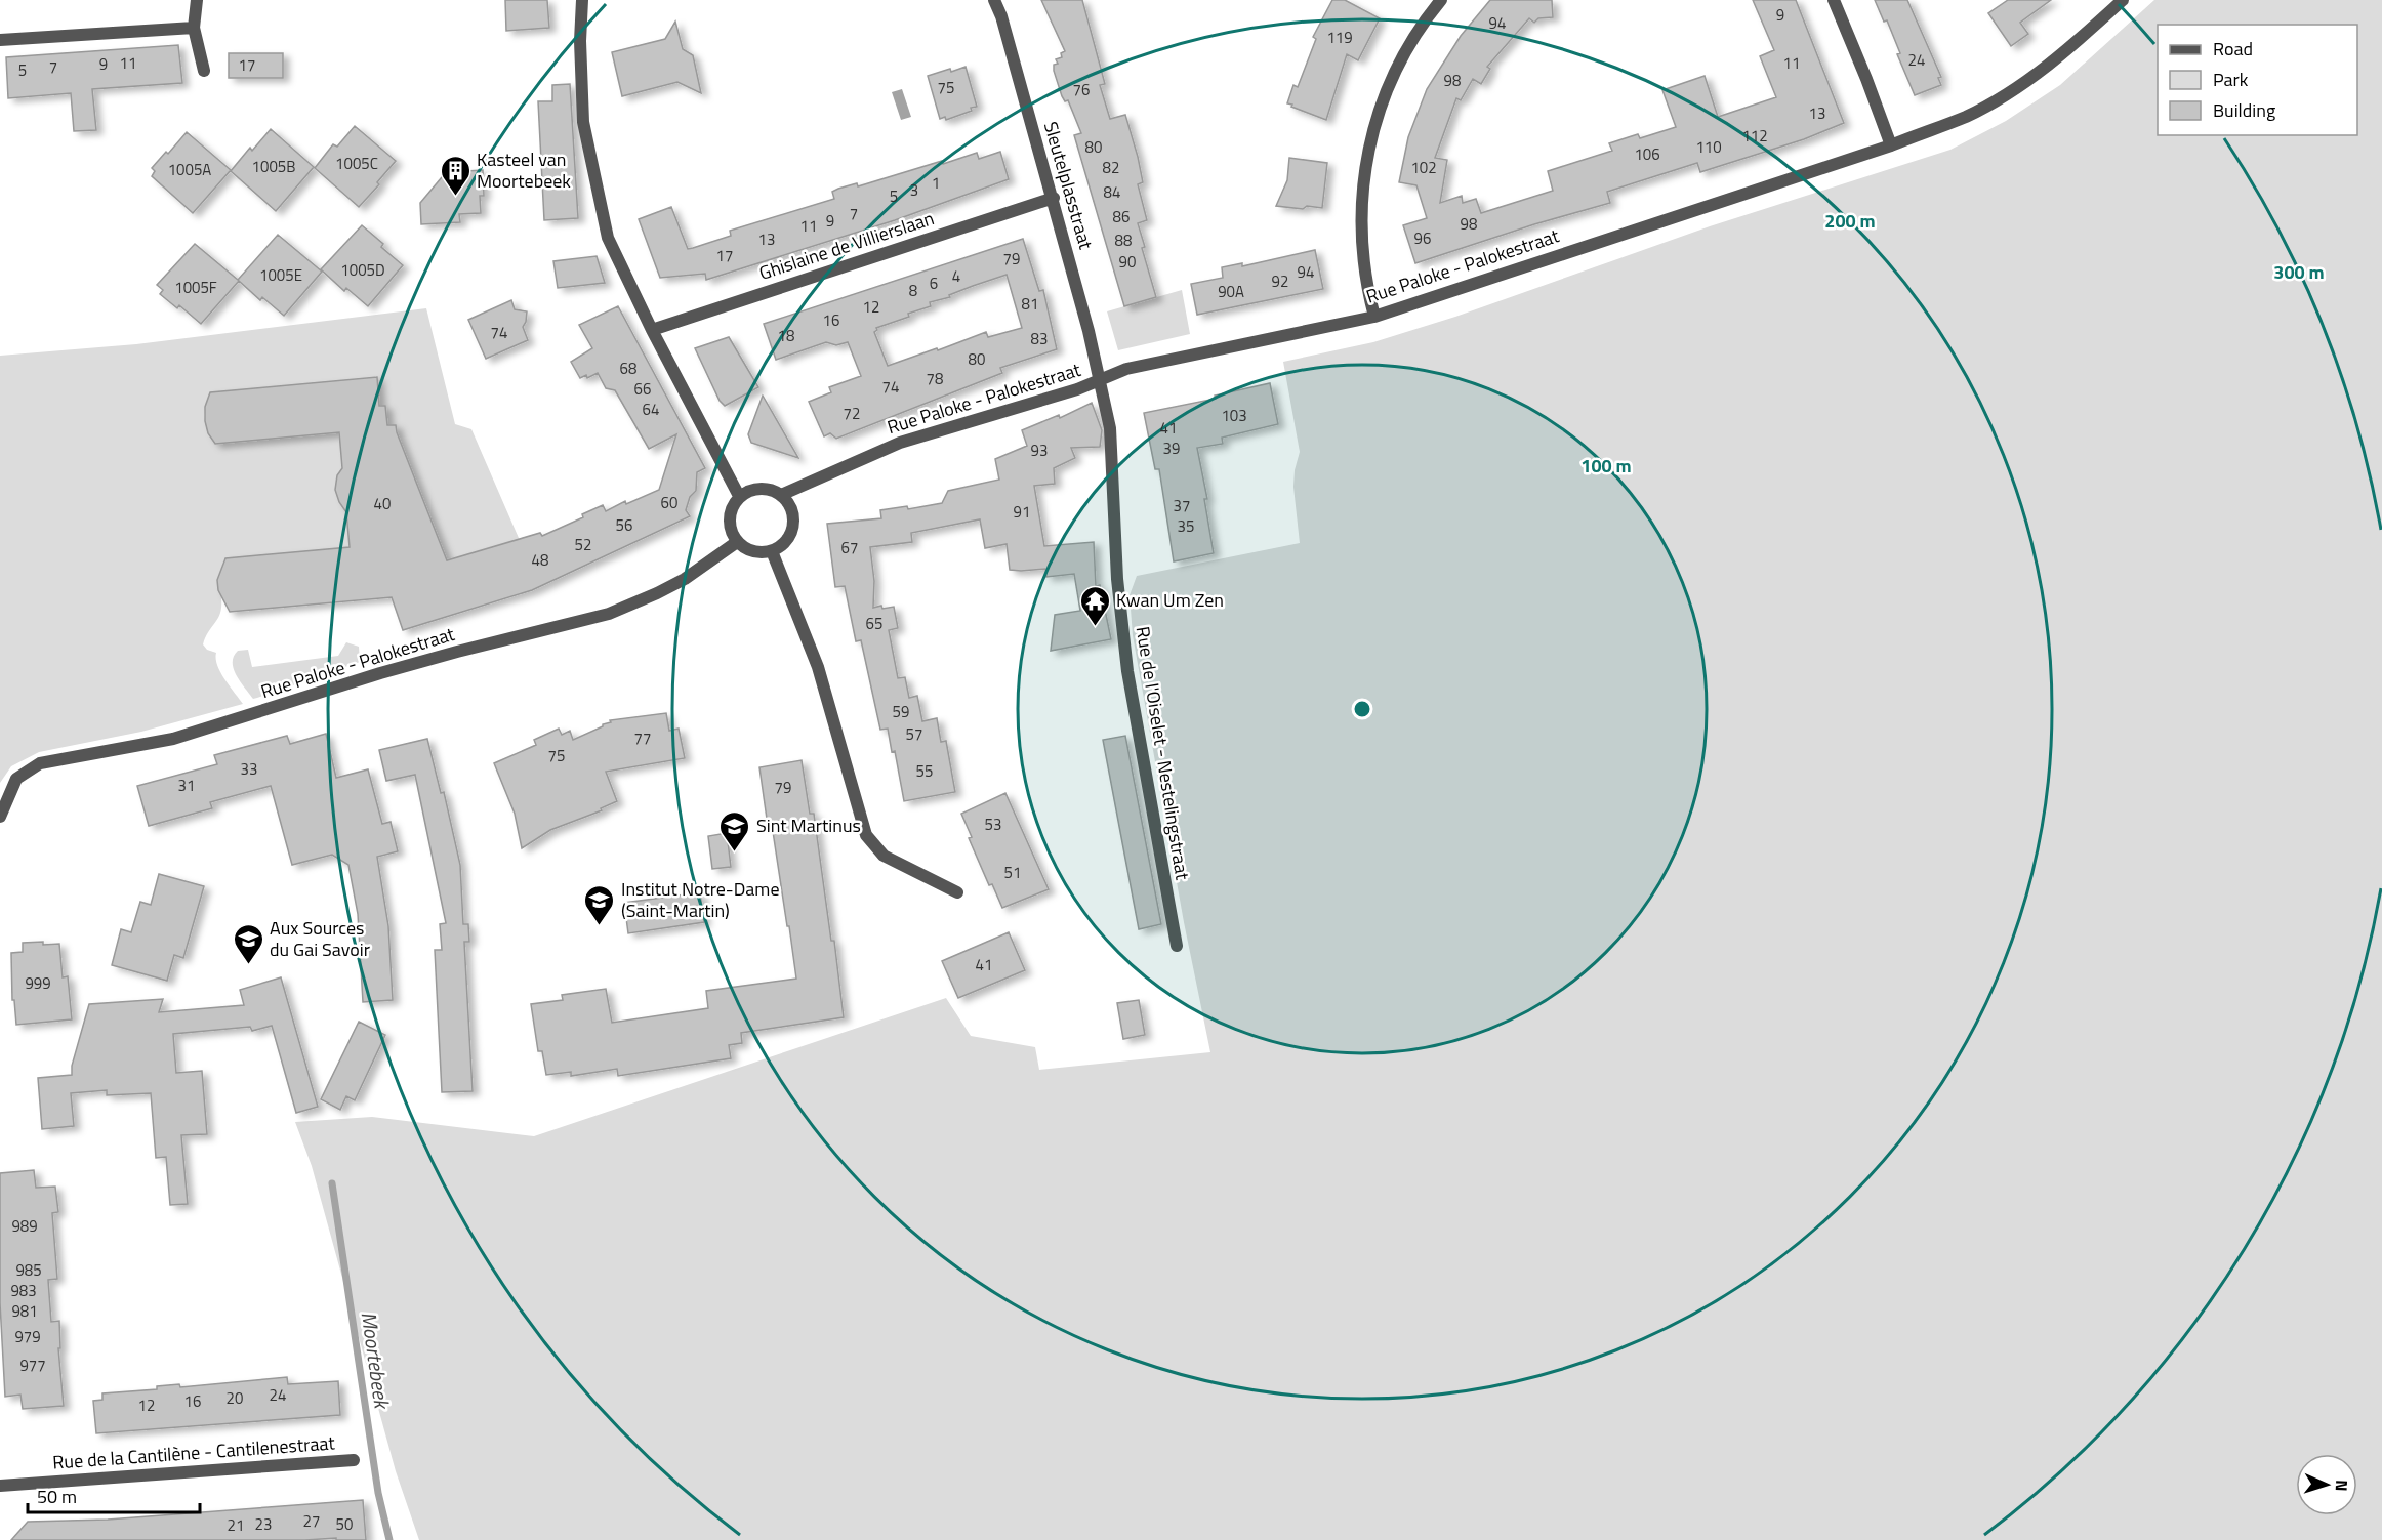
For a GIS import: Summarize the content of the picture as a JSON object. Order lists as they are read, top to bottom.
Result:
{
  "streets": {
    "street": [
      "Sleutelplasstraat",
      "Ghislaine de Villierslaan",
      "Rue Paloke - Palokestraat",
      "Rue de l'Oiselet - Nestelingstraat",
      "Rue de la Cantilène - Cantilenestraat"
    ]
  },
  "crossings": [
    ["Sleutelplasstraat", "Ghislaine de Villierslaan"],
    ["Sleutelplasstraat", "Rue Paloke - Palokestraat"],
    ["Sleutelplasstraat", "Rue de l'Oiselet - Nestelingstraat"],
    ["Rue Paloke - Palokestraat", "Rue de l'Oiselet - Nestelingstraat"]
  ],
  "water": ["Moortebeek"],
  "places": {
    "building": ["Kasteel van Moortebeek"],
    "temple": ["Kwan Um Zen"],
    "school or university": ["Sint Martinus", "Institut Notre-Dame (Saint-Martin)", "Aux Sources du Gai Savoir"]
  },
  "house_numbers": [
    "9",
    "94",
    "119",
    "24",
    "11",
    "11",
    "9",
    "17",
    "7",
    "5",
    "98",
    "75",
    "76",
    "13",
    "112",
    "80",
    "110",
    "106",
    "1005C",
    "1005B",
    "82",
    "102",
    "1005A",
    "1",
    "3",
    "84",
    "5",
    "7",
    "86",
    "9",
    "98",
    "11",
    "96",
    "13",
    "88",
    "17",
    "79",
    "90",
    "1005D",
    "94",
    "1005E",
    "4",
    "92",
    "6",
    "1005F",
    "8",
    "90A",
    "81",
    "12",
    "16",
    "74",
    "18",
    "83",
    "80",
    "68",
    "78",
    "74",
    "66",
    "64",
    "72",
    "103",
    "41",
    "39",
    "93",
    "60",
    "40",
    "37",
    "91",
    "56",
    "35",
    "52",
    "67",
    "48",
    "65",
    "59",
    "57",
    "77",
    "75",
    "33",
    "55",
    "31",
    "79",
    "53",
    "51",
    "41",
    "999",
    "989",
    "985",
    "983",
    "981",
    "979",
    "977",
    "24",
    "20",
    "16",
    "12",
    "27",
    "23",
    "50",
    "21"
  ],
  "legend": ["Road", "Park", "Building"],
  "scale_bar": "50 m",
  "north": "right",
  "rings": ["200 m", "300 m", "100 m"]
}
